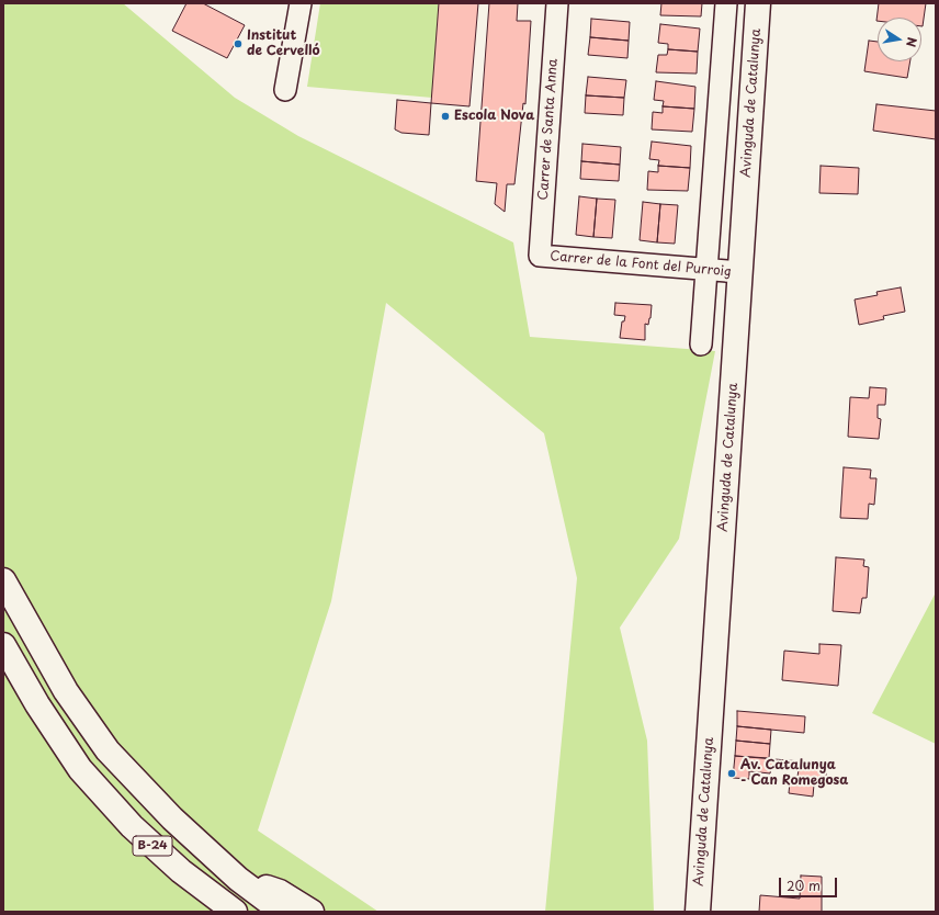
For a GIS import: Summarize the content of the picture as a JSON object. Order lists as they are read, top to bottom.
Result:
{
  "streets": {
    "main road": ["Avinguda de Catalunya", "B-24"],
    "street": ["Carrer de Santa Anna", "Carrer de la Font del Purroig"]
  },
  "crossings": [
    ["Avinguda de Catalunya", "Carrer de la Font del Purroig"],
    ["Carrer de Santa Anna", "Carrer de la Font del Purroig"]
  ],
  "places": ["Institut de Cervelló", "Escola Nova", "Av. Catalunya - Can Romegosa"],
  "scale_bar": "20 m",
  "north": "right"
}
